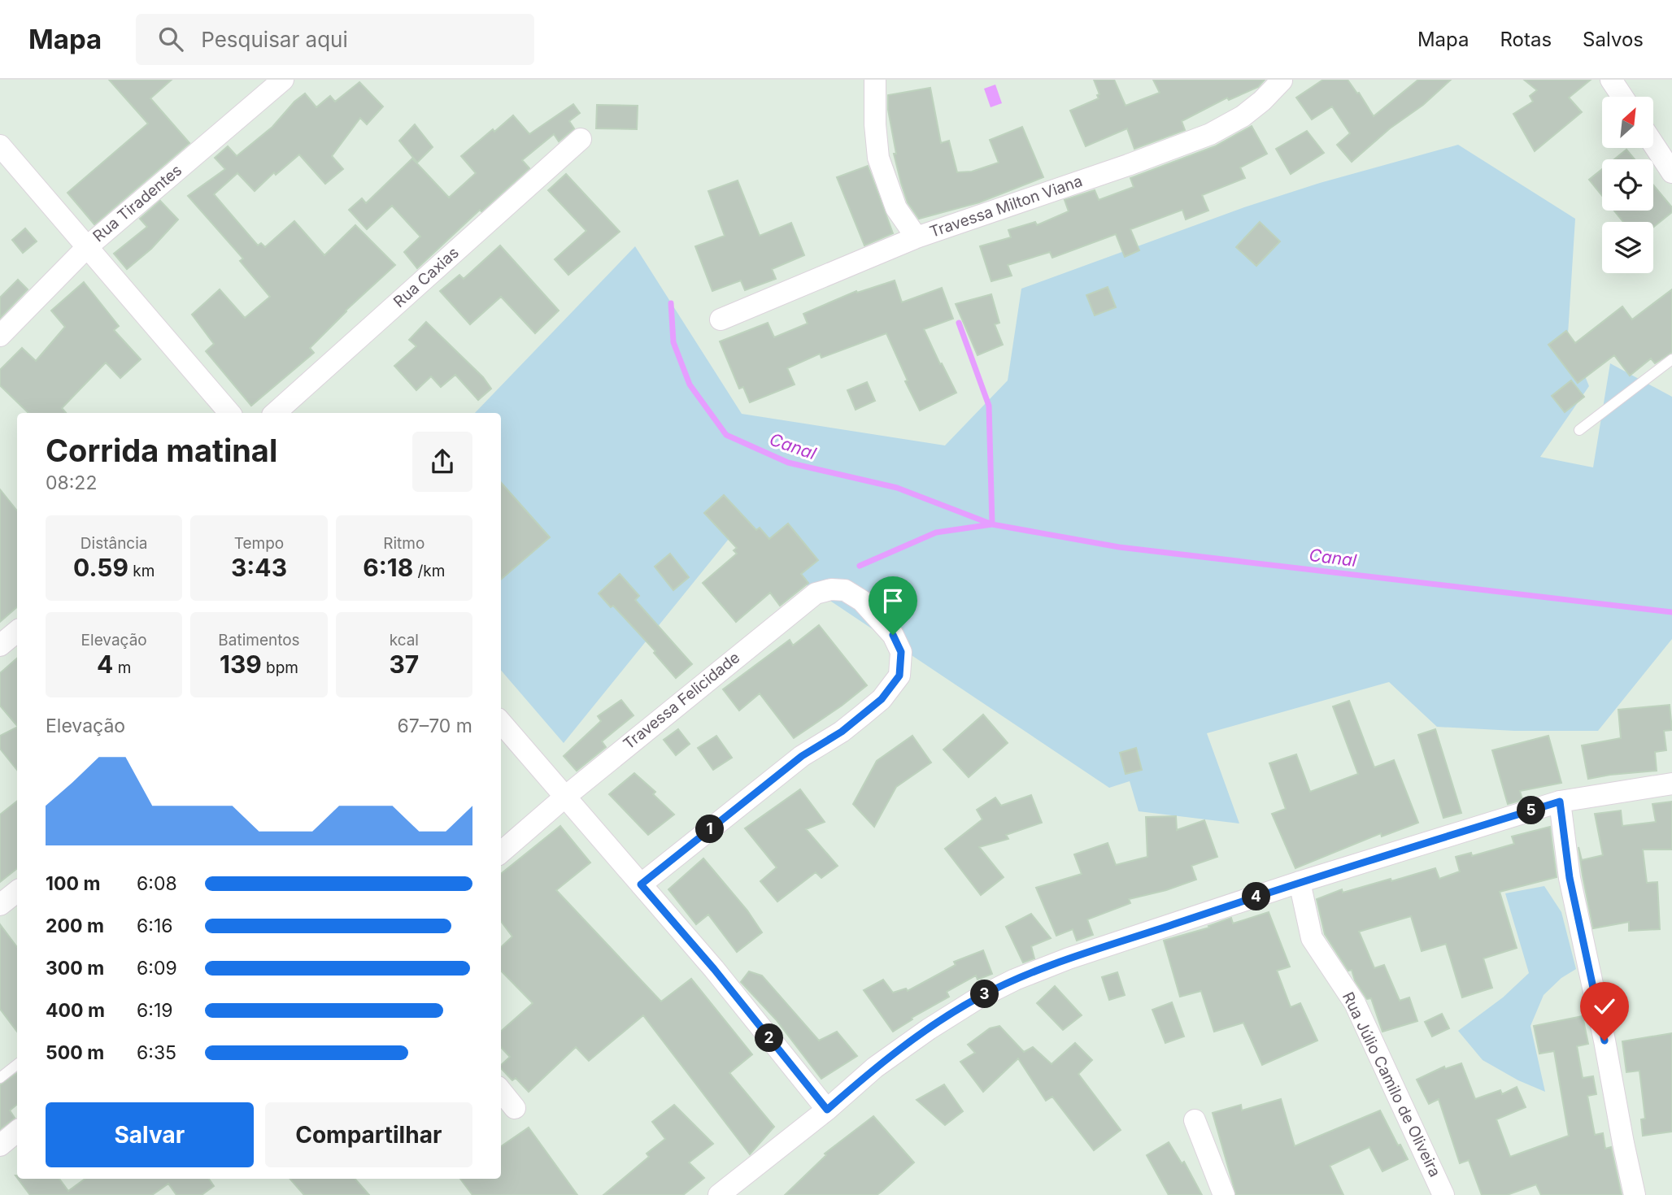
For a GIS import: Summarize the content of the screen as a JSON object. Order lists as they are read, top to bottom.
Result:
{
  "streets": {
    "street": [
      "Rua Tiradentes",
      "Travessa Milton Viana",
      "Rua Caxias",
      "Travessa Felicidade",
      "Rua Júlio Camilo de Oliveira"
    ]
  },
  "water": ["Canal"],
  "north": "top right",
  "page": {
    "header": "Mapa",
    "search": "Pesquisar aqui",
    "nav": ["Mapa", "Rotas", "Salvos"],
    "heading": ["Corrida matinal", "08:22"],
    "stats": [
      ["Distância", "0.59 km"],
      ["Tempo", "3:43"],
      ["Ritmo", "6:18 /km"],
      ["Elevação", "4 m"],
      ["Batimentos", "139 bpm"],
      ["kcal", "37"]
    ],
    "chart": ["Elevação", "67–70 m"],
    "pins": [
      "5",
      "1",
      "4",
      "3",
      "2"
    ],
    "list": [
      {
        "name": "100 m",
        "note": "6:08"
      },
      {
        "name": "200 m",
        "note": "6:16"
      },
      {
        "name": "300 m",
        "note": "6:09"
      },
      {
        "name": "400 m",
        "note": "6:19"
      },
      {
        "name": "500 m",
        "note": "6:35"
      }
    ],
    "buttons": ["Salvar", "Compartilhar"]
  }
}
